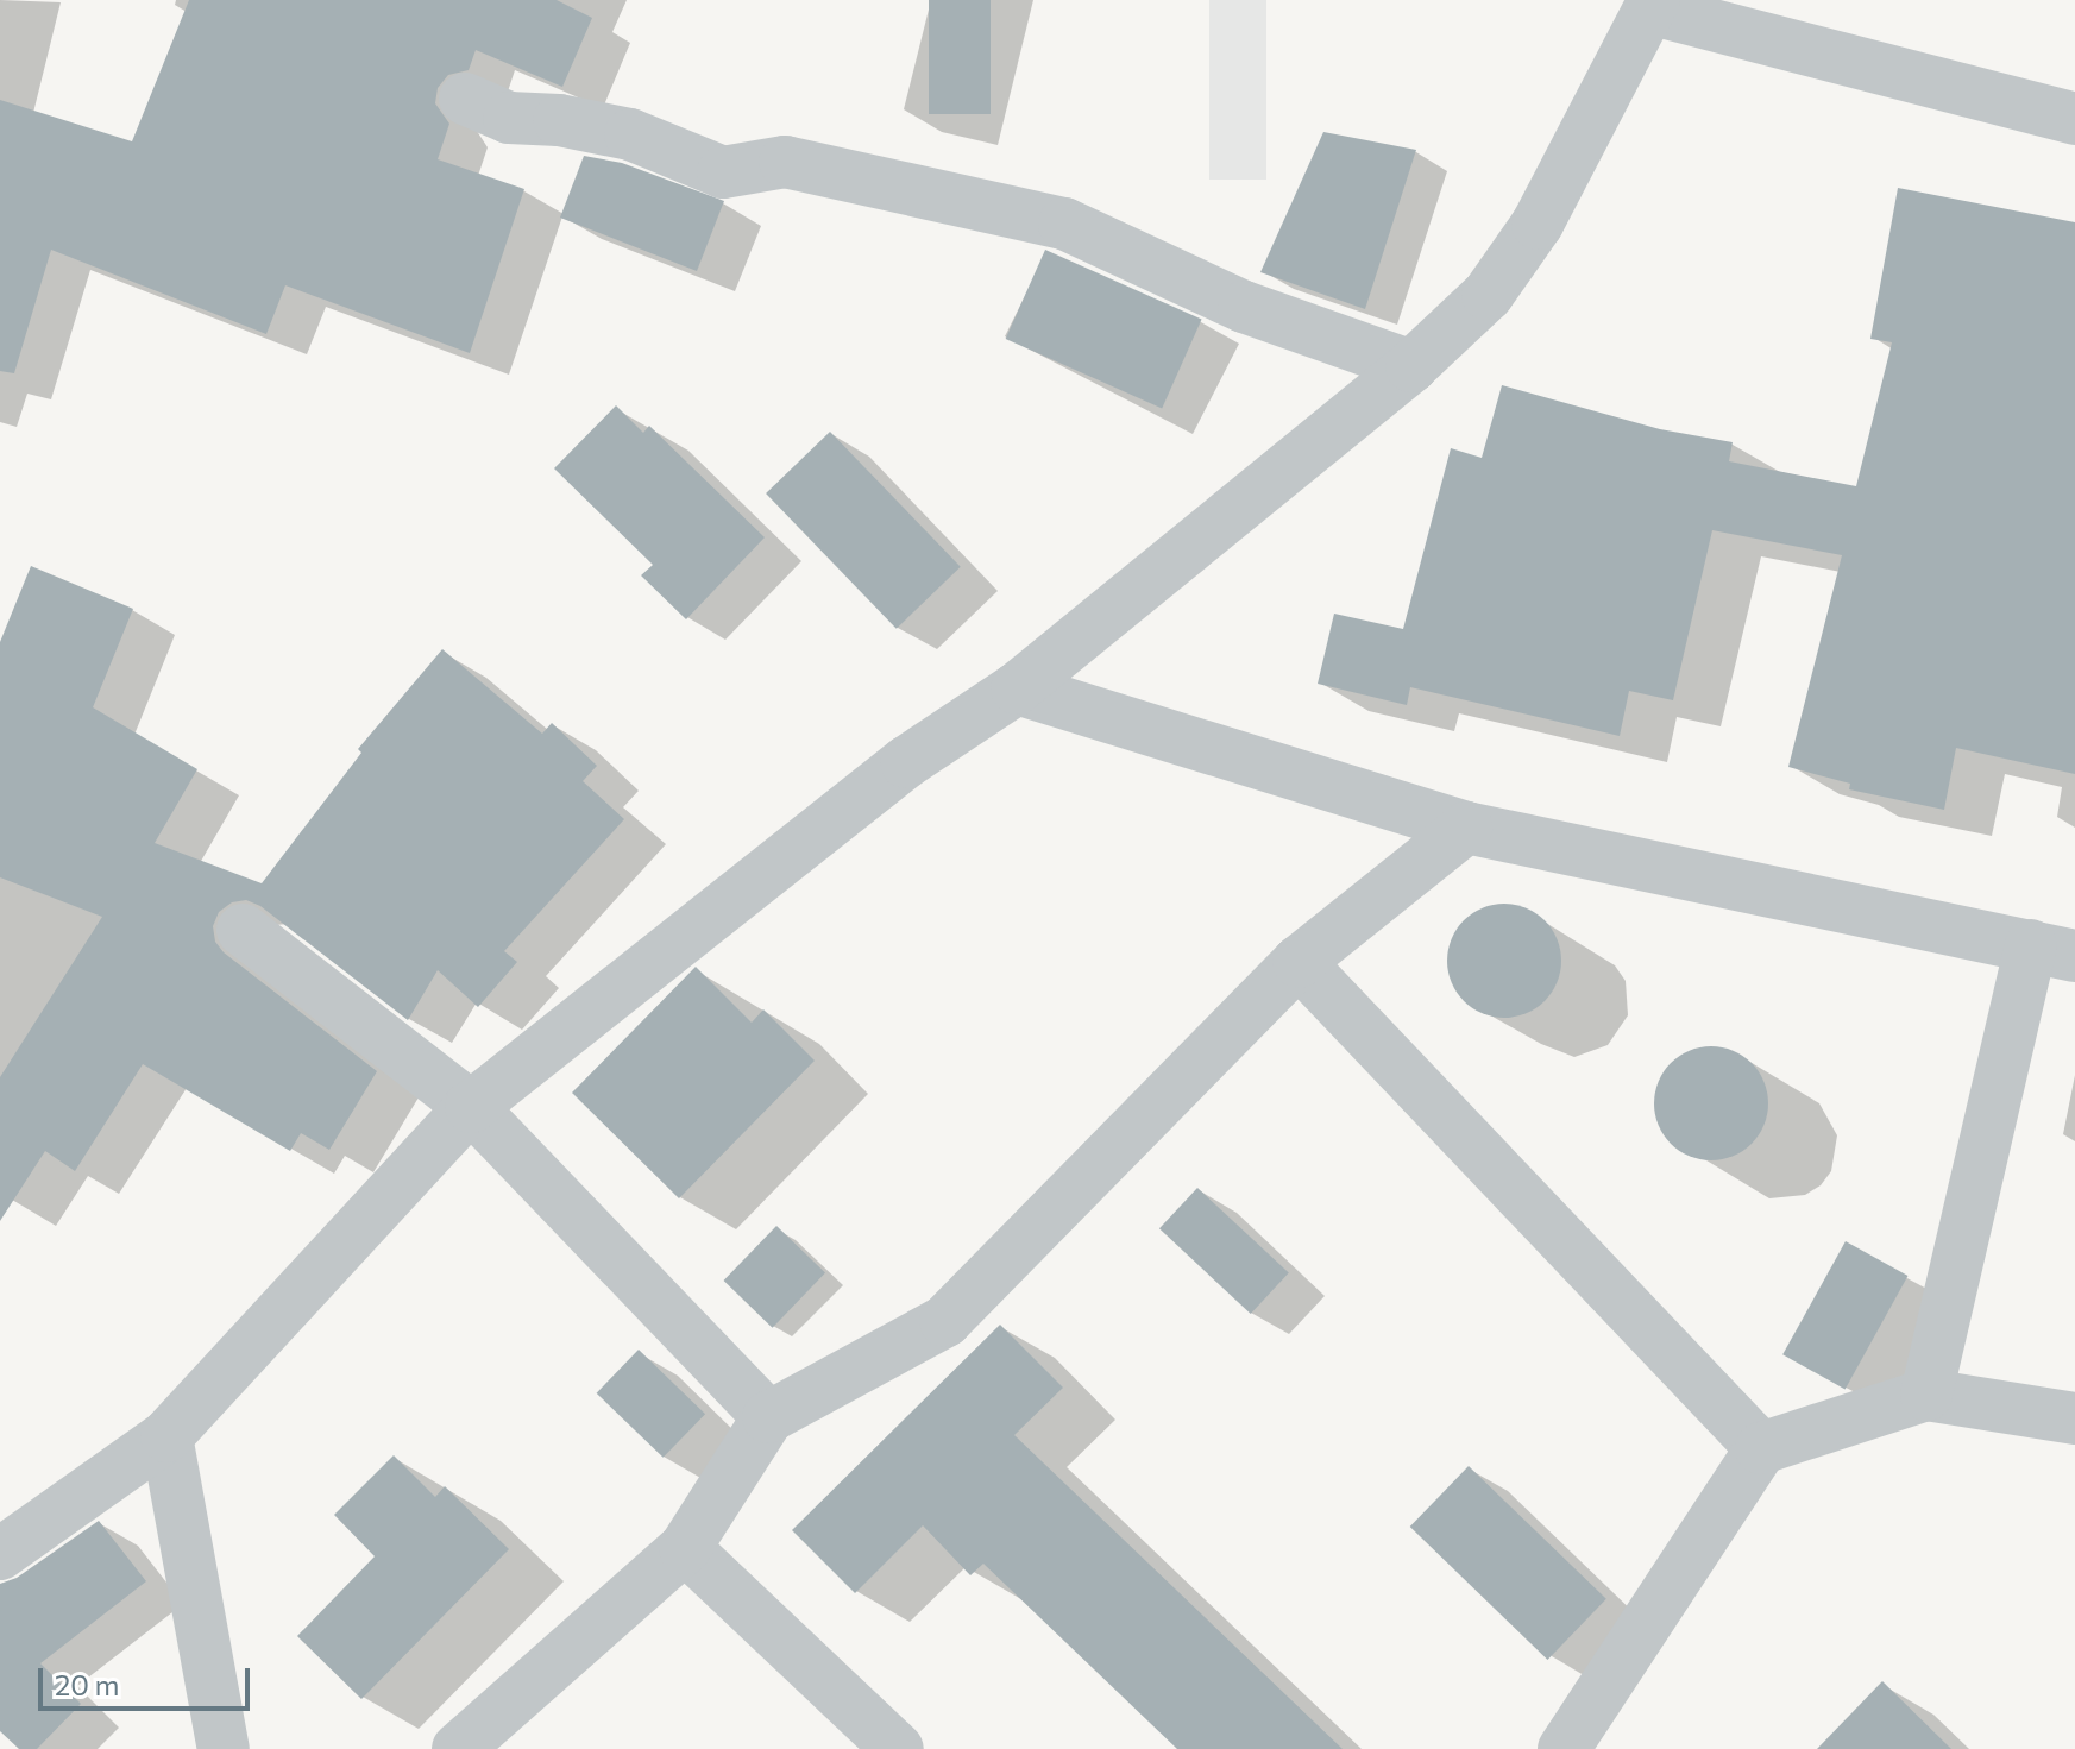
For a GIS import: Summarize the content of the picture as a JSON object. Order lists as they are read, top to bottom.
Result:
{
  "scale_bar": "20 m"
}
